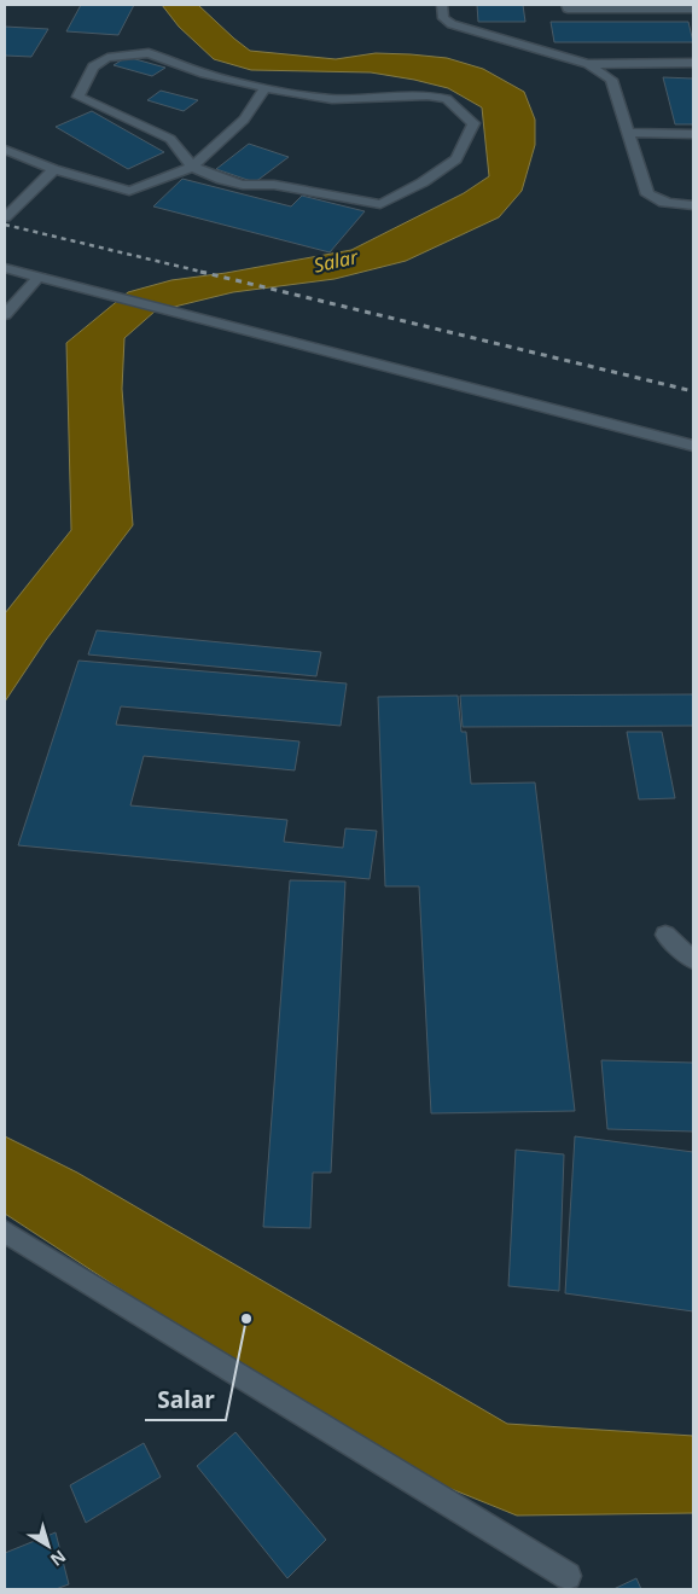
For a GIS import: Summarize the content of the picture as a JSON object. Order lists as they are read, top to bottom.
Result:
{
  "water": ["Salar"],
  "places": ["Salar"],
  "north": "bottom right"
}
